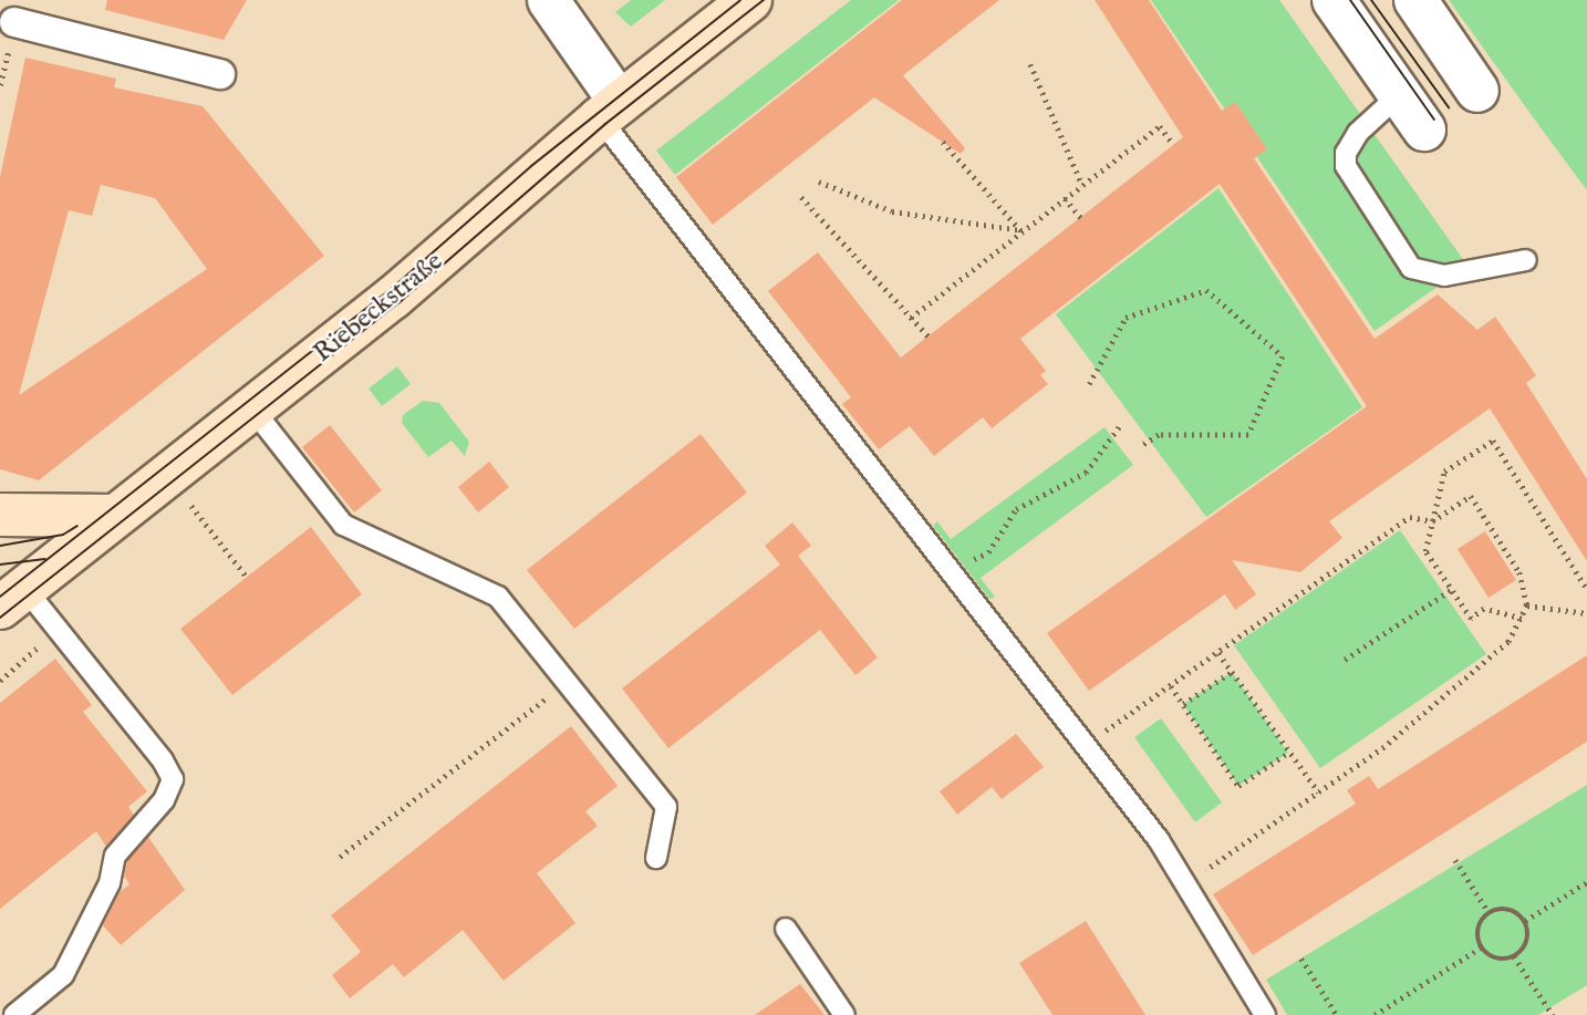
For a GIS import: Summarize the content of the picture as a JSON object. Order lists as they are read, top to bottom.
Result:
{
  "streets": {
    "main road": ["Riebeckstraße"]
  }
}
